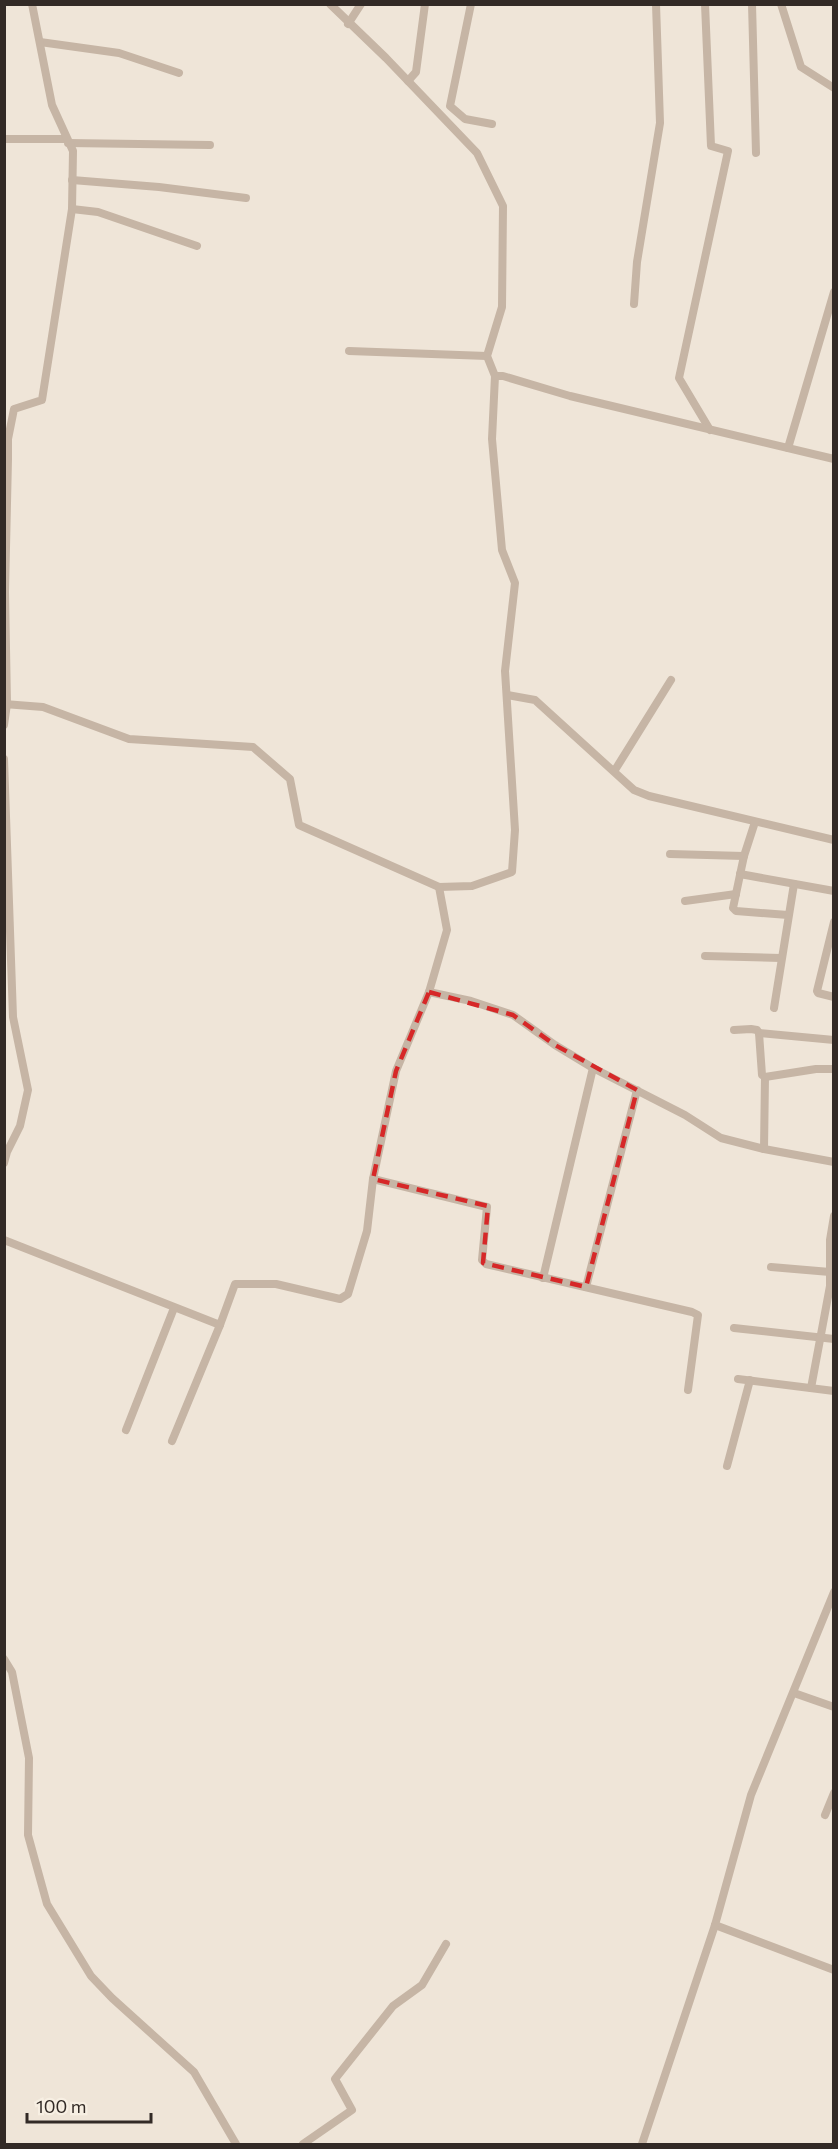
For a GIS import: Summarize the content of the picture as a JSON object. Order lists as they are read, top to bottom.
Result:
{
  "scale_bar": "100 m"
}
